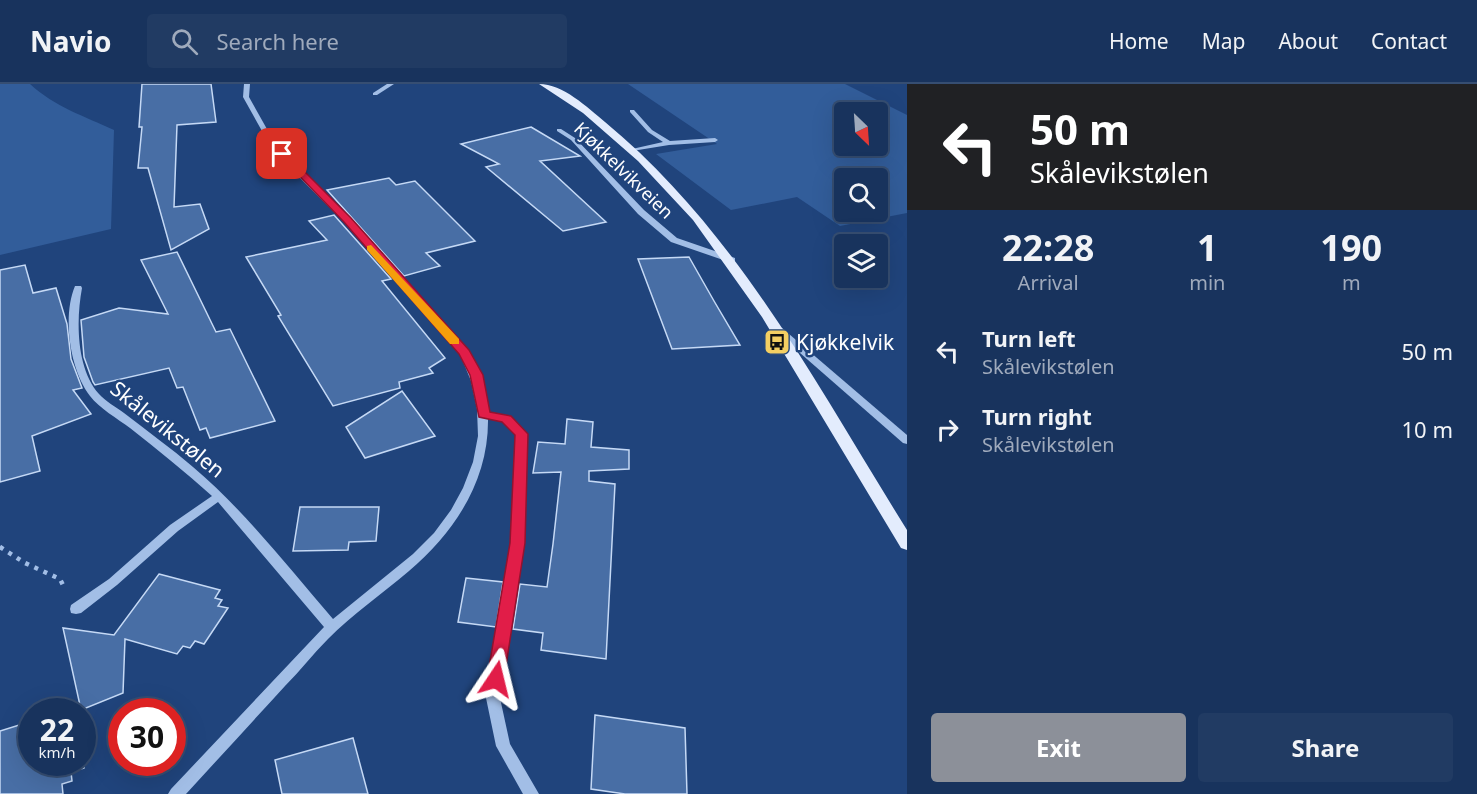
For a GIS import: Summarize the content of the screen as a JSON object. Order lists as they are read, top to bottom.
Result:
{
  "streets": {
    "main road": ["Kjøkkelvikveien"],
    "street": ["Skålevikstølen"]
  },
  "places": {
    "bus stop": ["Kjøkkelvik"]
  },
  "north": "bottom right",
  "page": {
    "header": "Navio",
    "search": "Search here",
    "nav": [
      "Home",
      "Map",
      "About",
      "Contact"
    ],
    "turn": ["50 m", "Skålevikstølen"],
    "eta": [
      "22:28",
      "Arrival",
      "1",
      "min",
      "190",
      "m"
    ],
    "list": [
      {
        "name": "Turn left",
        "note": "Skålevikstølen",
        "value": "50 m"
      },
      {
        "name": "Turn right",
        "note": "Skålevikstølen",
        "value": "10 m"
      }
    ],
    "speed": "22 km/h",
    "limit": "30",
    "buttons": ["Exit", "Share"]
  }
}
